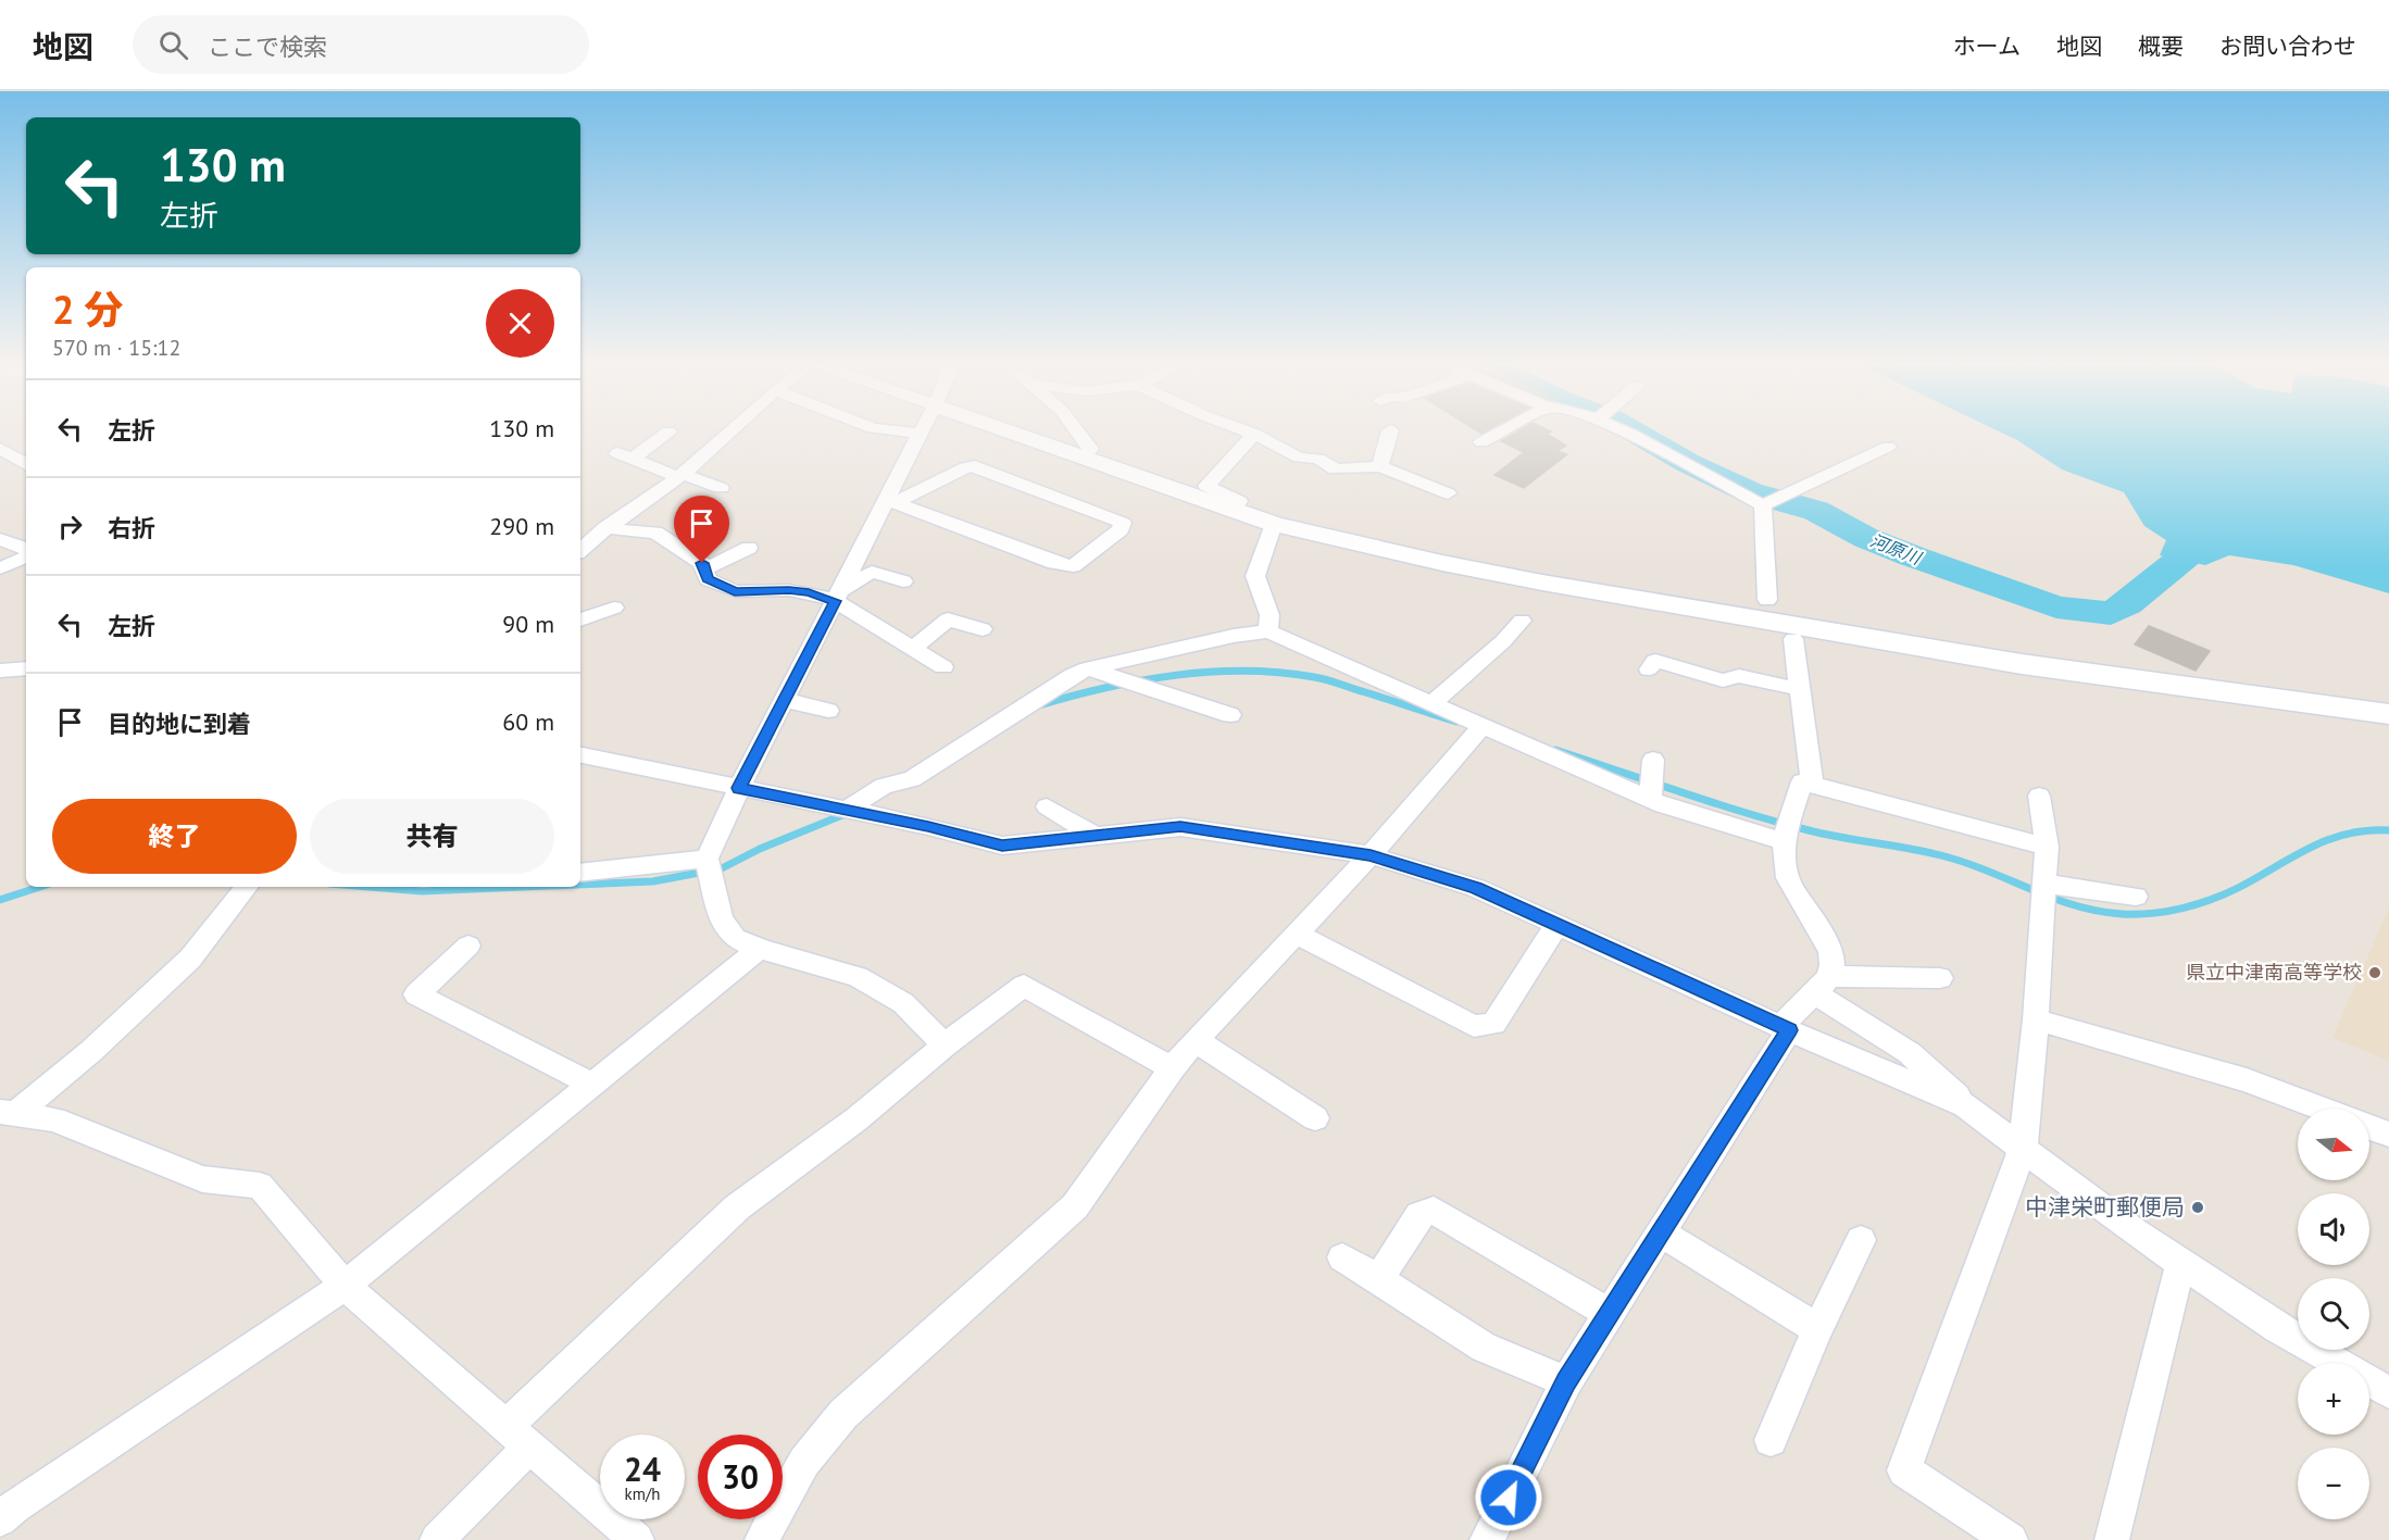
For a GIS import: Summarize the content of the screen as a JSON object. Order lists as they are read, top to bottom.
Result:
{
  "water": ["河原川"],
  "places": ["県立中津南高等学校", "中津栄町郵便局"],
  "north": "right",
  "page": {
    "header": "地図",
    "search": "ここで検索",
    "nav": [
      "ホーム",
      "地図",
      "概要",
      "お問い合わせ"
    ],
    "turn": ["130 m", "左折"],
    "heading": ["2 分", "570 m · 15:12"],
    "list": [
      {
        "name": "左折",
        "value": "130 m"
      },
      {
        "name": "右折",
        "value": "290 m"
      },
      {
        "name": "左折",
        "value": "90 m"
      },
      {
        "name": "目的地に到着",
        "value": "60 m"
      }
    ],
    "buttons": ["終了", "共有"],
    "map_buttons": ["+", "−"],
    "speed": "24 km/h",
    "limit": "30"
  }
}
